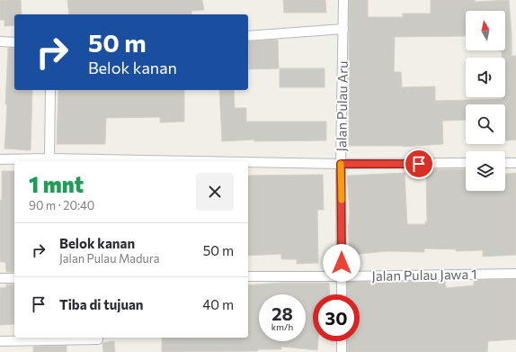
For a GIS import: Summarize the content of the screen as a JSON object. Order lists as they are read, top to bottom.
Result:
{
  "streets": {
    "street": ["Jalan Pulau Aru", "Jalan Pulau Jawa 1"]
  },
  "crossings": [
    ["Jalan Pulau Aru", "Jalan Pulau Jawa 1"]
  ],
  "north": "top",
  "page": {
    "turn": ["50 m", "Belok kanan"],
    "heading": ["1 mnt", "90 m · 20:40"],
    "list": [
      {
        "name": "Belok kanan",
        "note": "Jalan Pulau Madura",
        "value": "50 m"
      },
      {
        "name": "Tiba di tujuan",
        "value": "40 m"
      }
    ],
    "speed": "28 km/h",
    "limit": "30"
  }
}
